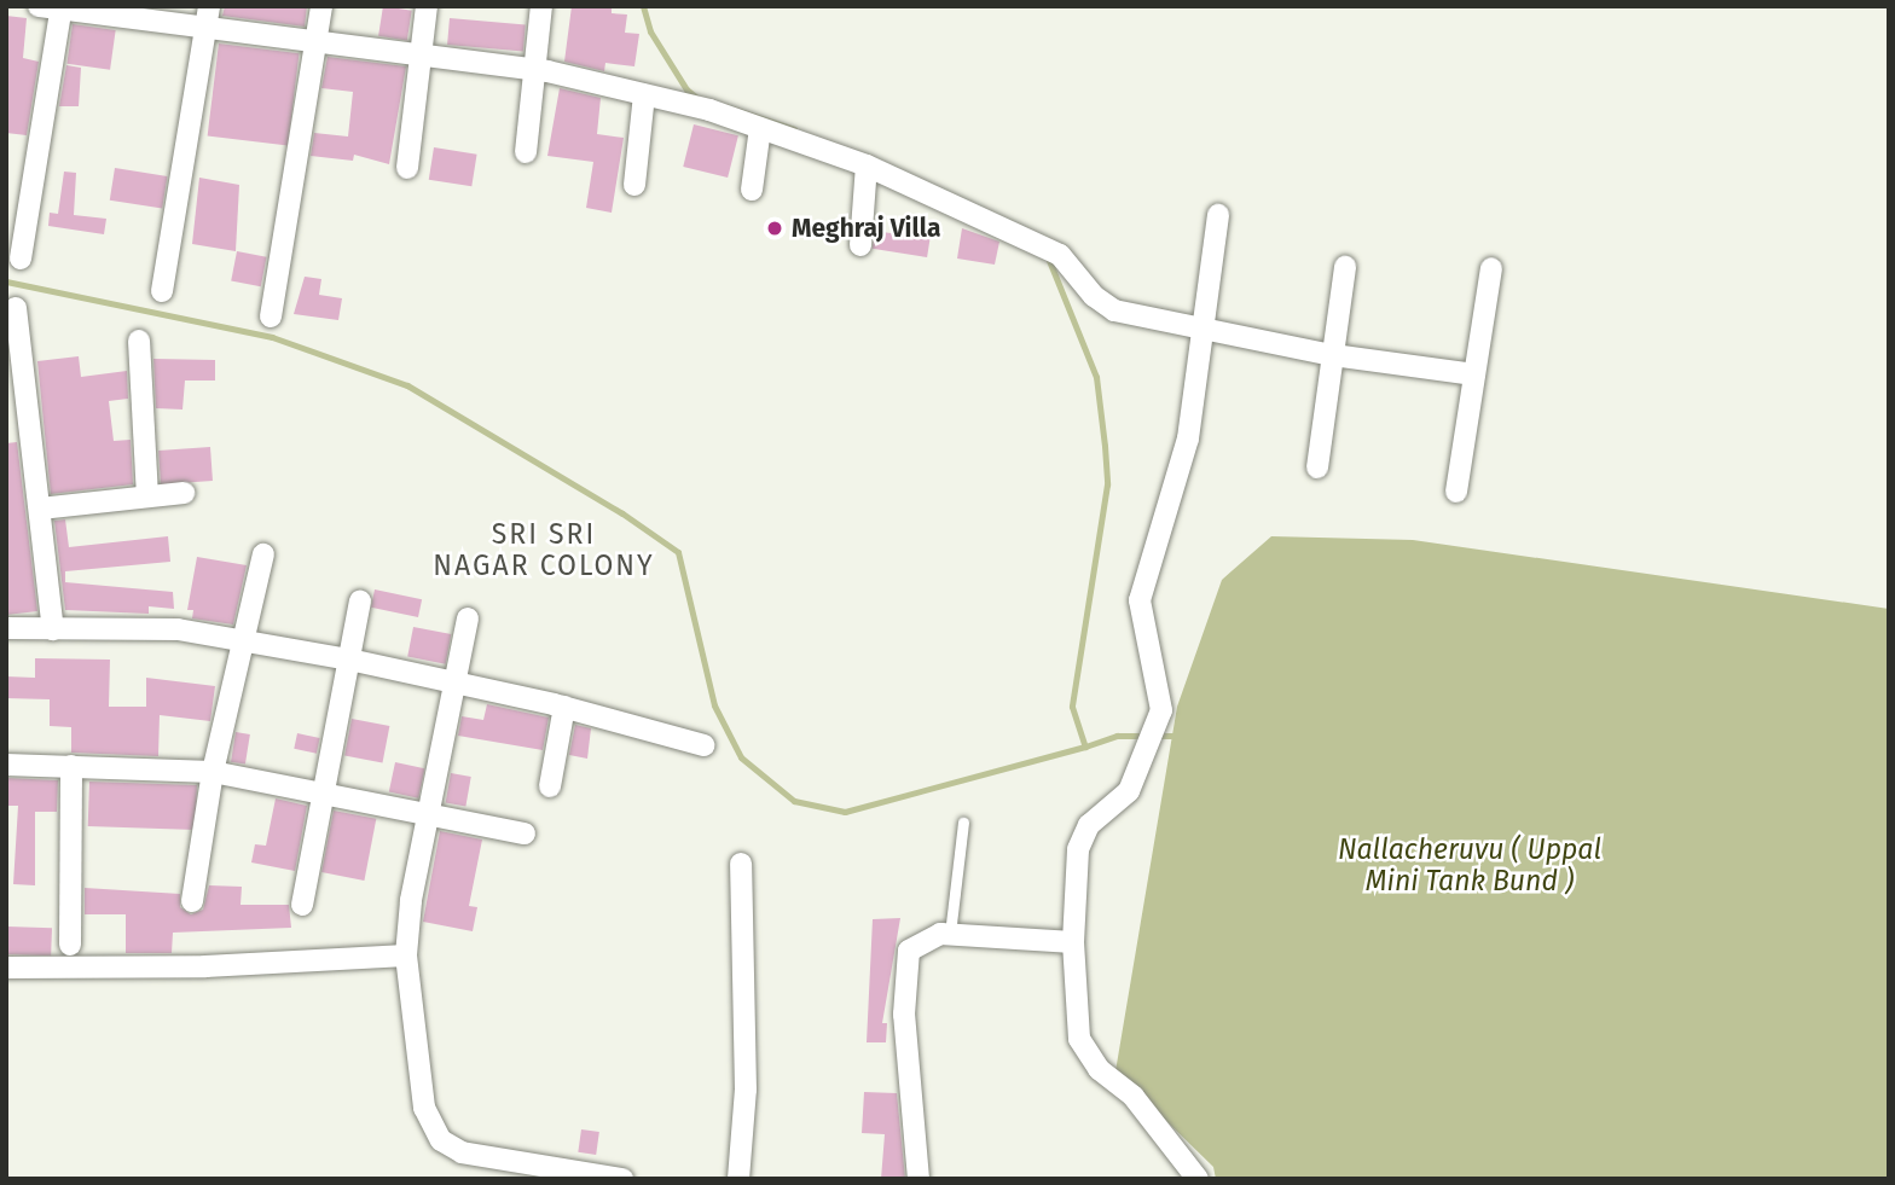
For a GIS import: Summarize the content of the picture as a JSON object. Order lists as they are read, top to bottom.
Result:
{
  "districts": ["SRI SRI NAGAR COLONY"],
  "water": ["Nallacheruvu ( Uppal Mini Tank Bund )"],
  "places": ["Meghraj Villa"]
}
